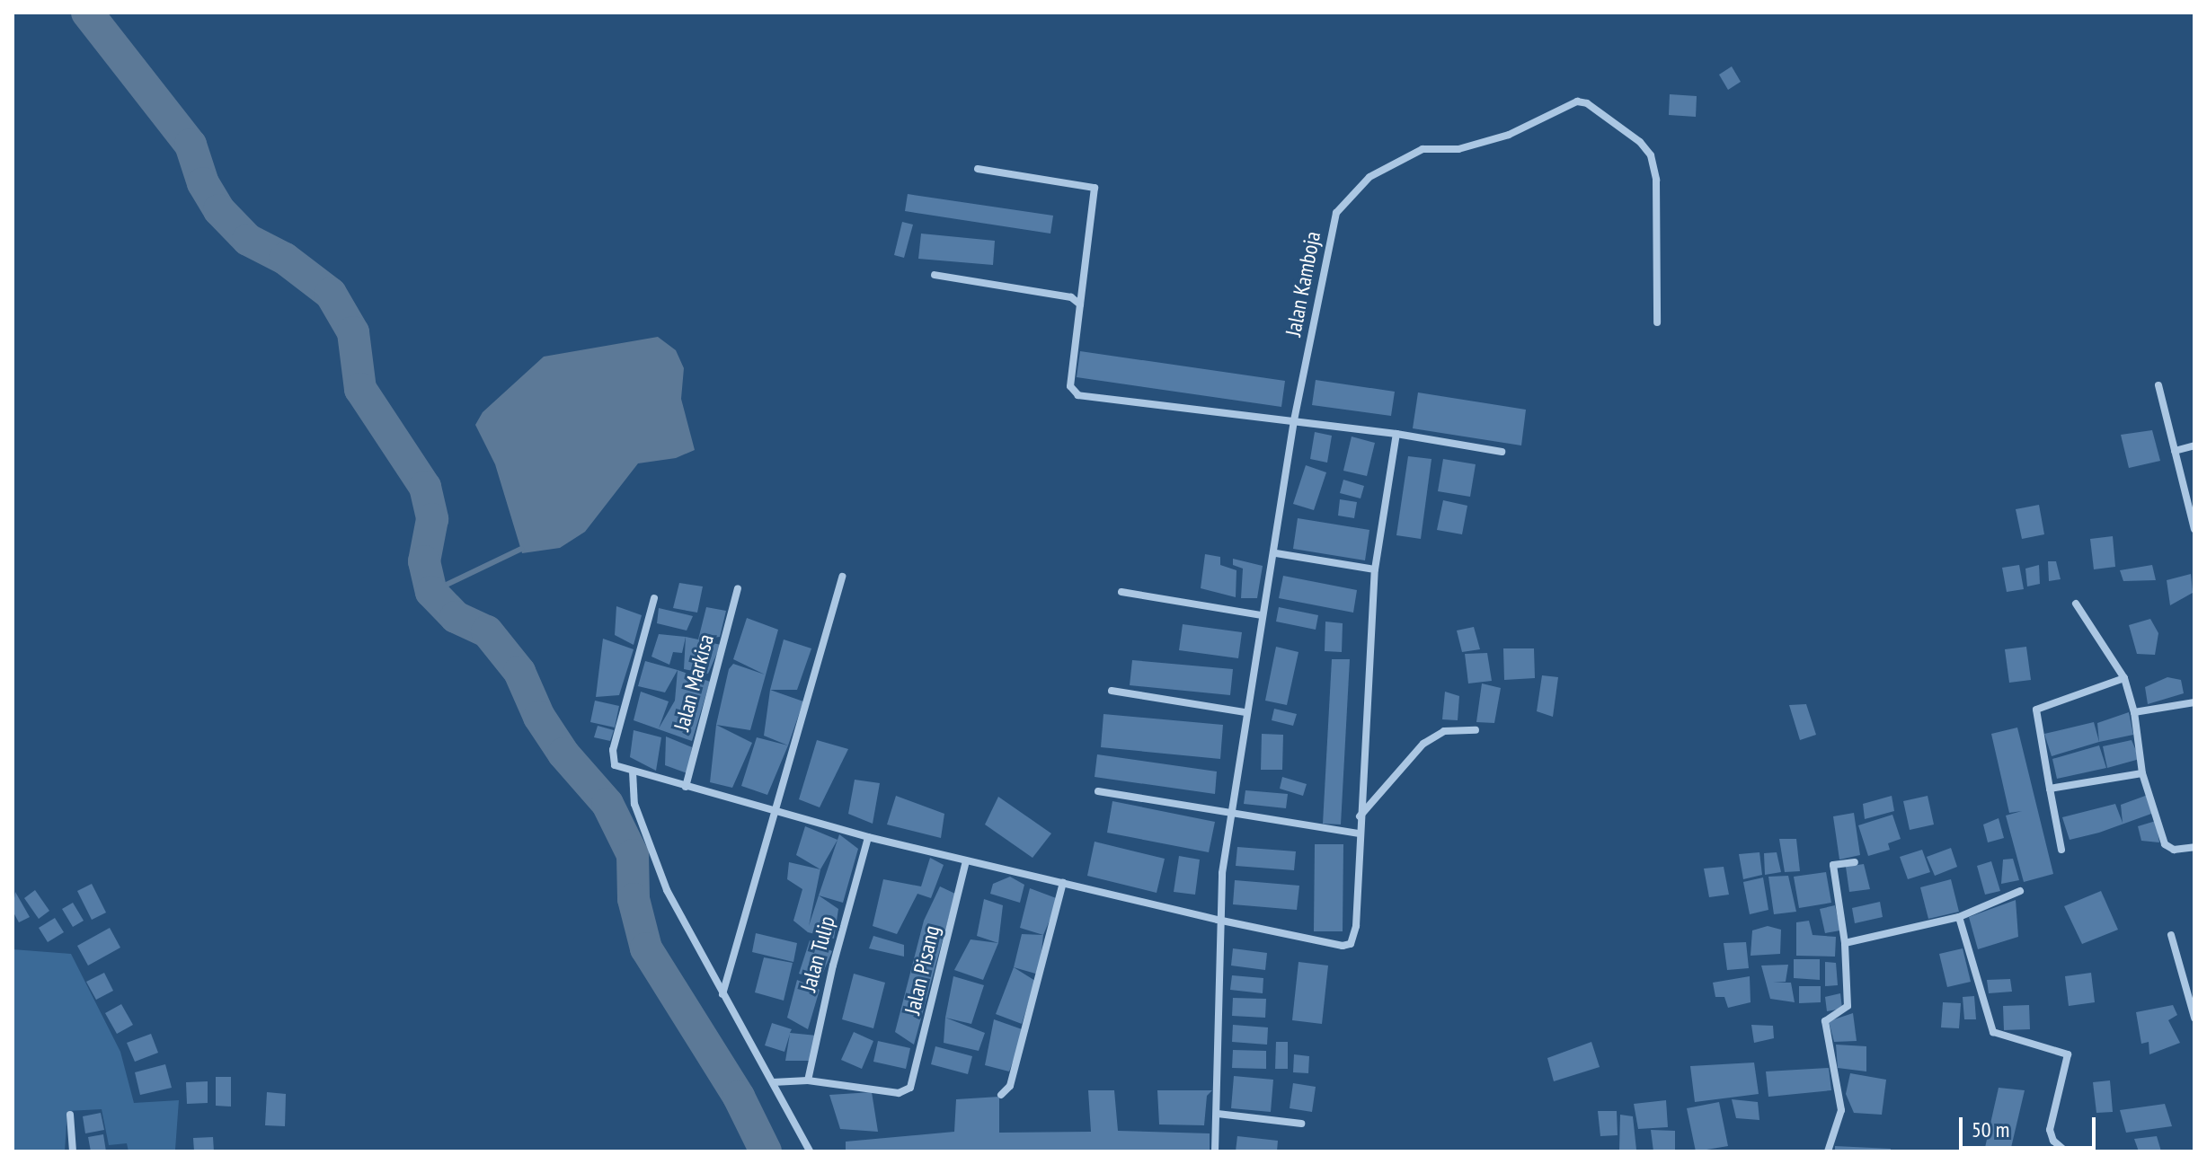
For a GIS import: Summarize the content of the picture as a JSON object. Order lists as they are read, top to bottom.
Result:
{
  "streets": {
    "street": [
      "Jalan Kamboja",
      "Jalan Markisa",
      "Jalan Tulip",
      "Jalan Pisang"
    ]
  },
  "crossings": [
    ["Jalan Tulip", "Jalan Pisang"]
  ],
  "scale_bar": "50 m"
}
